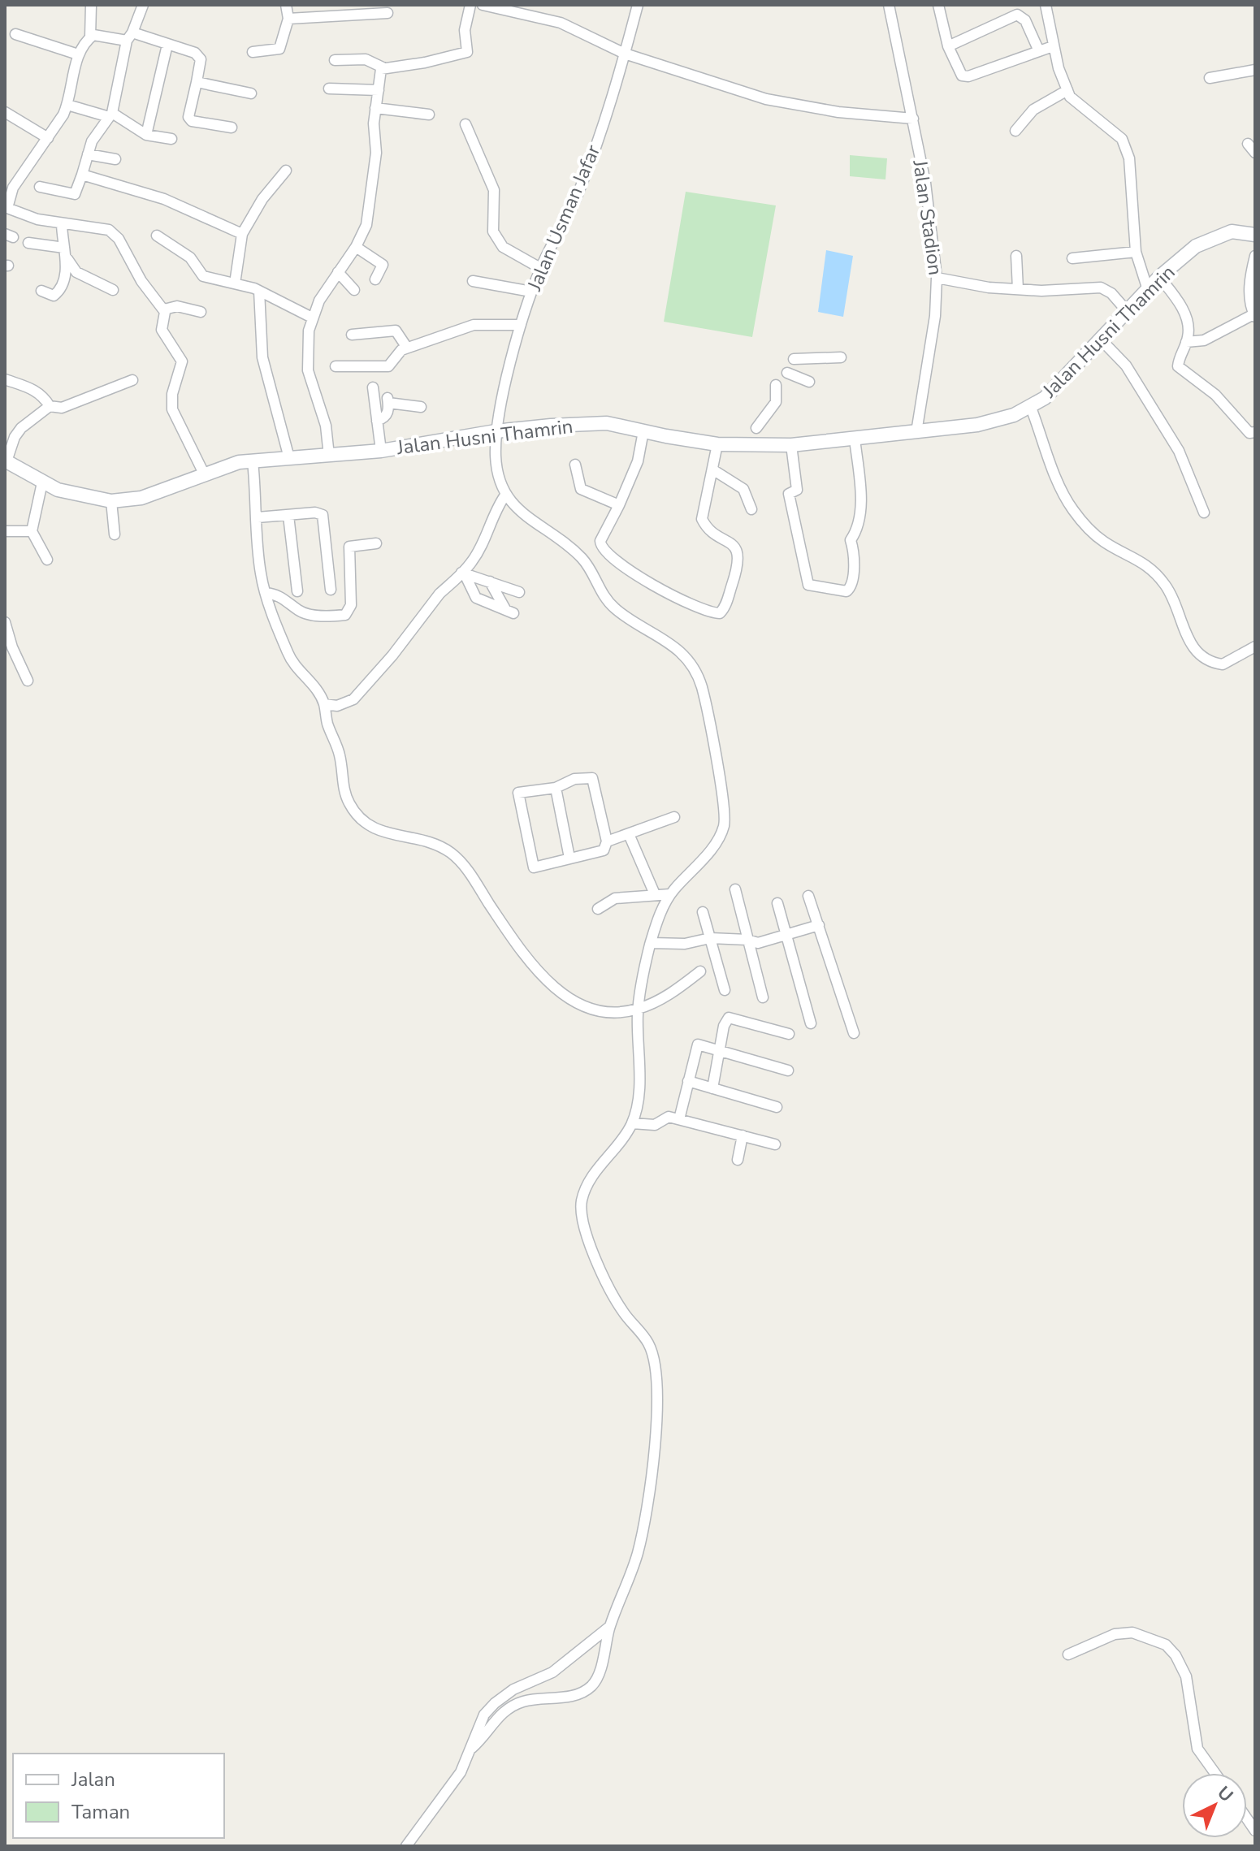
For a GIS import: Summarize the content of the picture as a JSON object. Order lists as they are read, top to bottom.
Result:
{
  "streets": {
    "street": ["Jalan Usman Jafar", "Jalan Stadion", "Jalan Husni Thamrin"]
  },
  "crossings": [
    ["Jalan Usman Jafar", "Jalan Husni Thamrin"],
    ["Jalan Stadion", "Jalan Husni Thamrin"]
  ],
  "legend": ["Jalan", "Taman"],
  "north": "top right"
}
